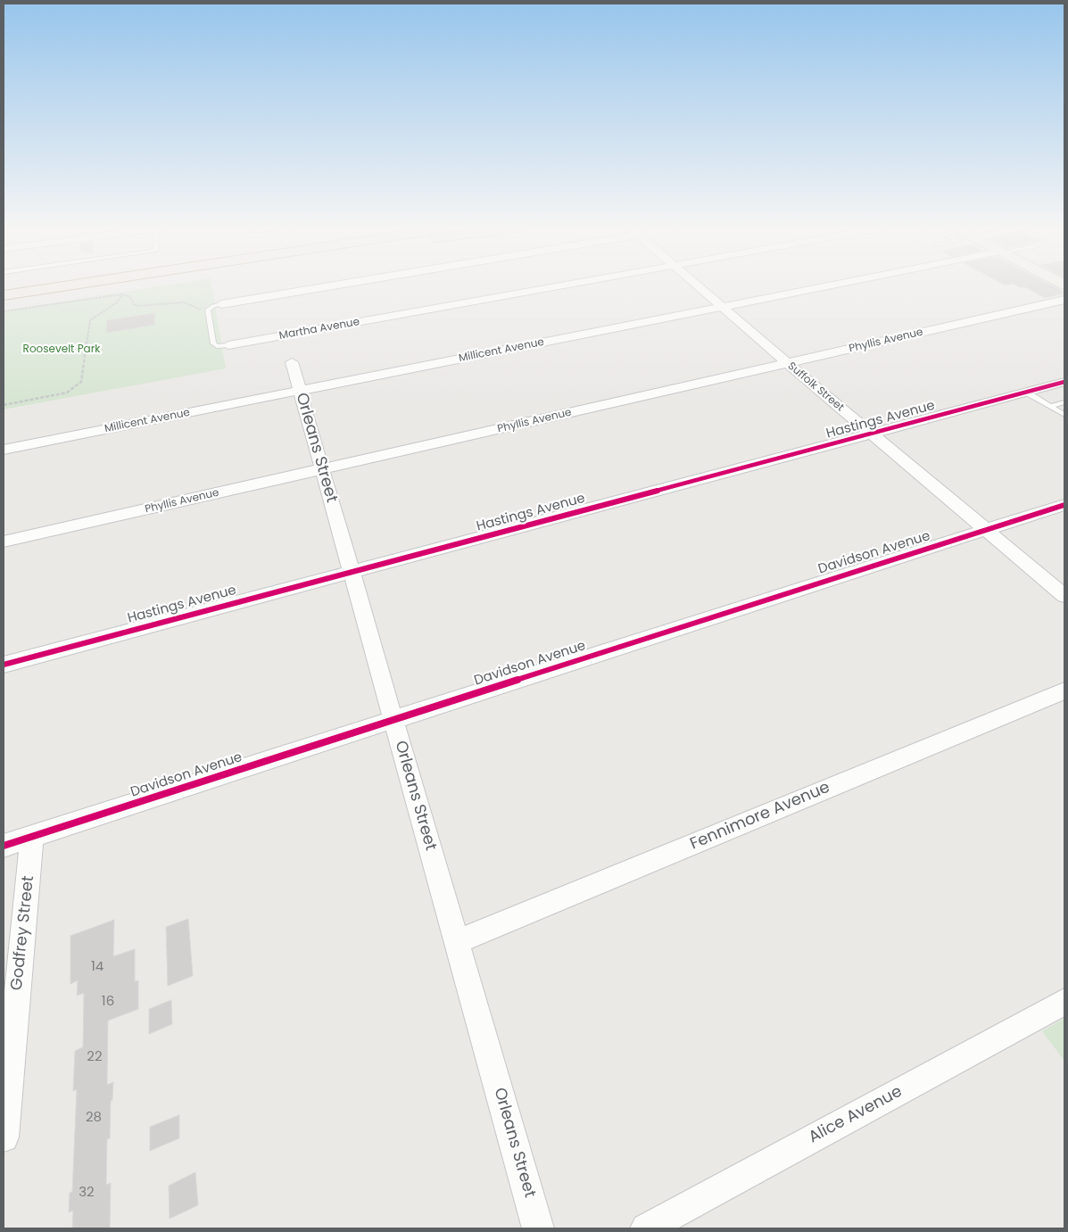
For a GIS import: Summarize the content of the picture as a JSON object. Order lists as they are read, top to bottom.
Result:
{
  "streets": {
    "street": [
      "Martha Avenue",
      "Phyllis Avenue",
      "Millicent Avenue",
      "Suffolk Street",
      "Hastings Avenue",
      "Orleans Street",
      "Davidson Avenue",
      "Fennimore Avenue",
      "Godfrey Street",
      "Alice Avenue"
    ]
  },
  "crossings": [
    ["Phyllis Avenue", "Suffolk Street"],
    ["Phyllis Avenue", "Orleans Street"],
    ["Millicent Avenue", "Suffolk Street"],
    ["Millicent Avenue", "Orleans Street"],
    ["Suffolk Street", "Hastings Avenue"],
    ["Suffolk Street", "Davidson Avenue"],
    ["Hastings Avenue", "Orleans Street"],
    ["Orleans Street", "Davidson Avenue"],
    ["Orleans Street", "Fennimore Avenue"],
    ["Davidson Avenue", "Godfrey Street"]
  ],
  "parks": ["Roosevelt Park"],
  "house_numbers": [
    "14",
    "16",
    "22",
    "28",
    "32"
  ]
}
